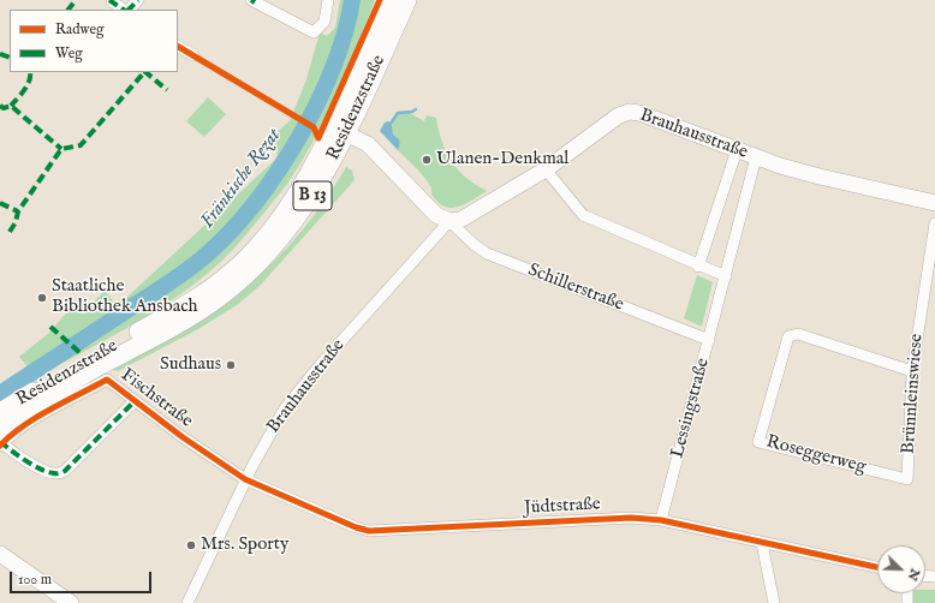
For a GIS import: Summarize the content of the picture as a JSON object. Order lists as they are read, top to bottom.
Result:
{
  "streets": {
    "main road": ["Residenzstraße", "Brauhausstraße", "B 13"],
    "street": [
      "Schillerstraße",
      "Brünnleinswiese",
      "Fischstraße",
      "Lessingstraße",
      "Roseggerweg",
      "Jüdtstraße"
    ]
  },
  "crossings": [
    ["Residenzstraße", "Fischstraße"],
    ["Brauhausstraße", "Schillerstraße"],
    ["Brauhausstraße", "Fischstraße"],
    ["Brauhausstraße", "Lessingstraße"],
    ["Brauhausstraße", "Jüdtstraße"],
    ["Schillerstraße", "Lessingstraße"],
    ["Brünnleinswiese", "Roseggerweg"],
    ["Fischstraße", "Jüdtstraße"],
    ["Lessingstraße", "Jüdtstraße"]
  ],
  "water": ["Fränkische Rezat"],
  "places": [
    "Ulanen-Denkmal",
    "Staatliche Bibliothek Ansbach",
    "Sudhaus",
    "Mrs. Sporty"
  ],
  "legend": ["Radweg", "Weg"],
  "scale_bar": "100 m",
  "north": "bottom right"
}
